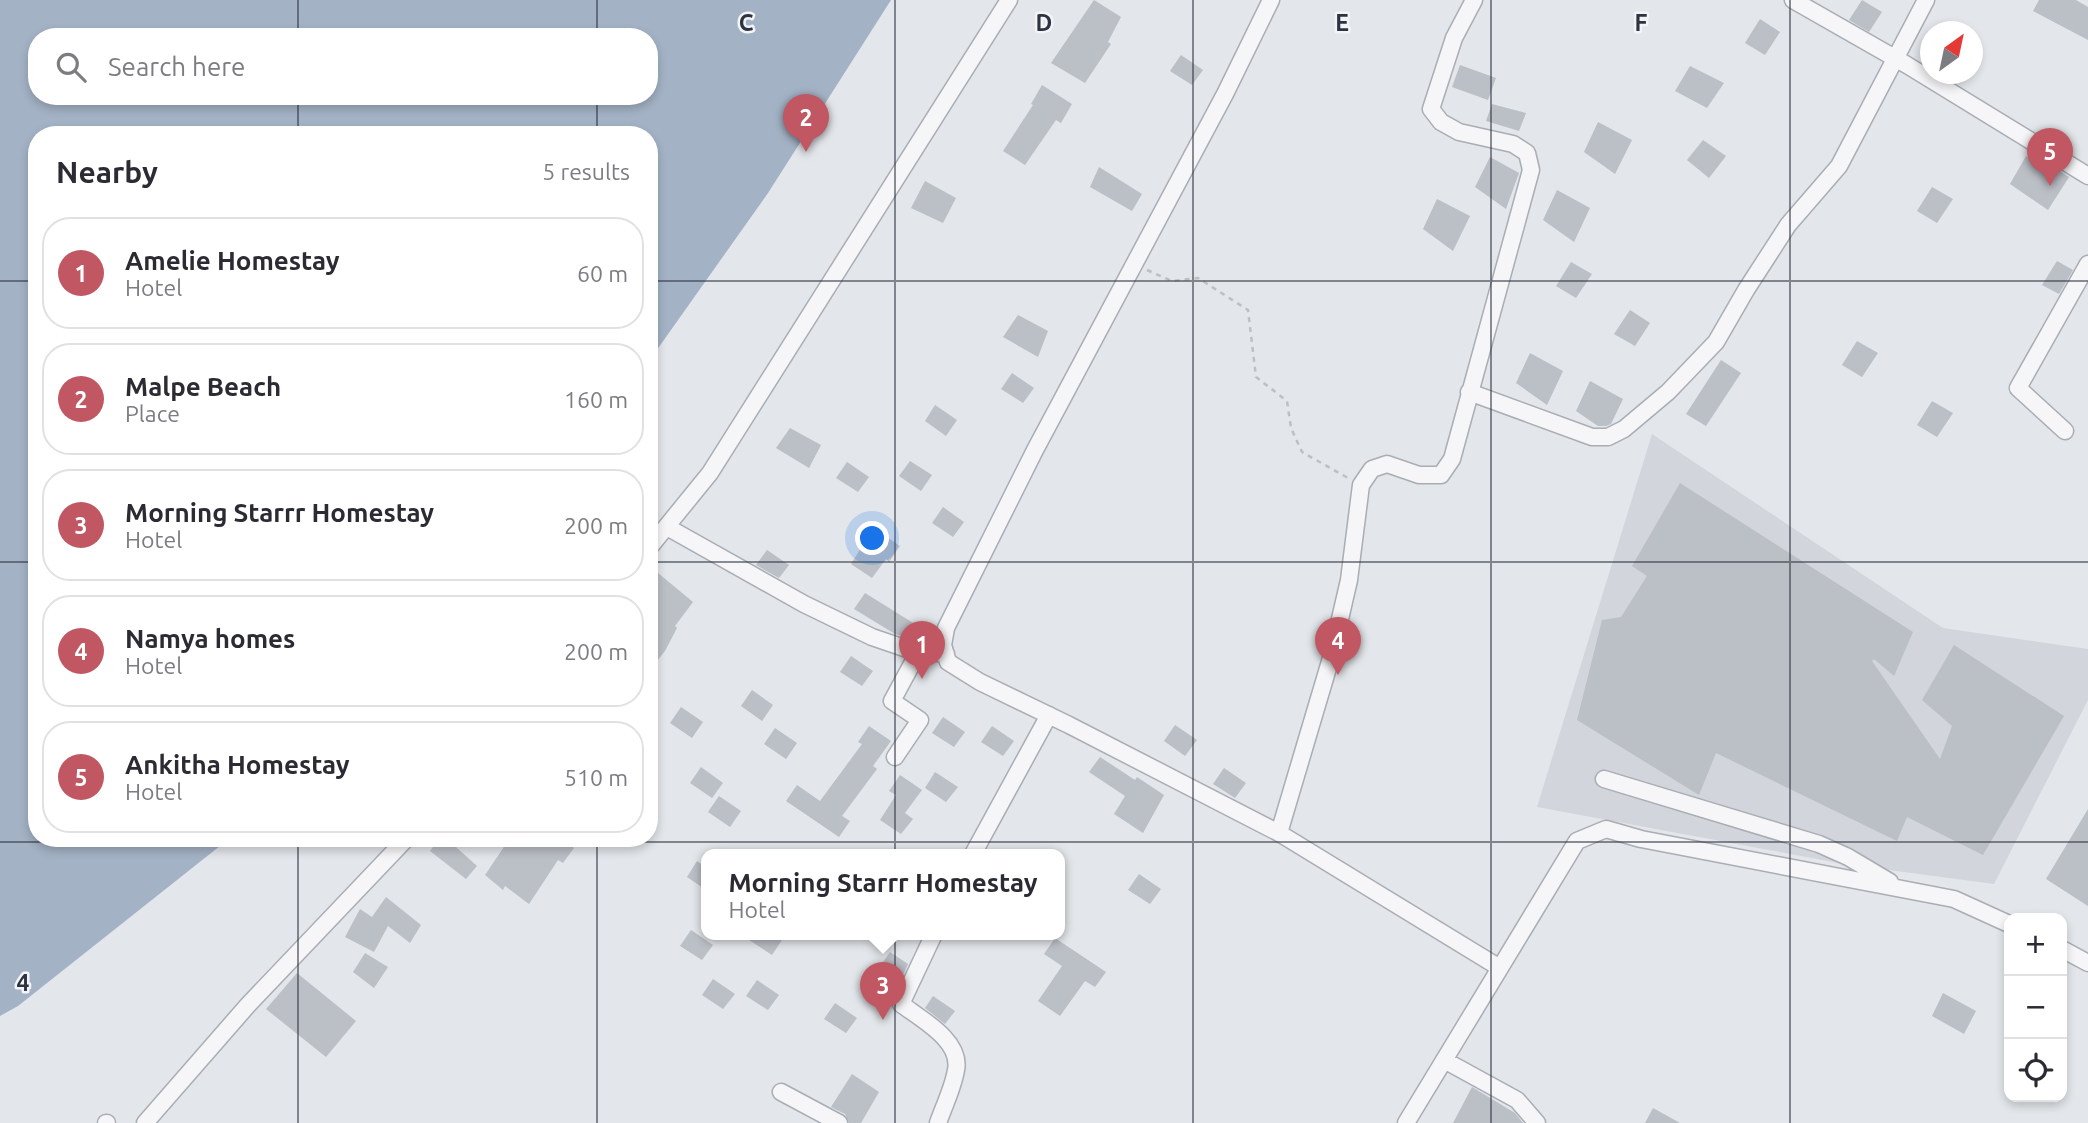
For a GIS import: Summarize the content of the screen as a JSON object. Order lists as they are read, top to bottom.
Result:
{
  "north": "top right",
  "page": {
    "search": "Search here",
    "pins": [
      "2",
      "5",
      "4",
      "1",
      "3"
    ],
    "heading": ["Nearby", "5 results"],
    "list": [
      {
        "mark": "1",
        "name": "Amelie Homestay",
        "note": "Hotel",
        "value": "60 m"
      },
      {
        "mark": "2",
        "name": "Malpe Beach",
        "note": "Place",
        "value": "160 m"
      },
      {
        "mark": "3",
        "name": "Morning Starrr Homestay",
        "note": "Hotel",
        "value": "200 m"
      },
      {
        "mark": "4",
        "name": "Namya homes",
        "note": "Hotel",
        "value": "200 m"
      },
      {
        "mark": "5",
        "name": "Ankitha Homestay",
        "note": "Hotel",
        "value": "510 m"
      }
    ],
    "popup": ["Morning Starrr Homestay", "Hotel"],
    "map_buttons": ["+", "−"]
  },
  "grid": {
    "columns": [
      "C",
      "D",
      "E",
      "F"
    ],
    "rows": ["4"]
  }
}
